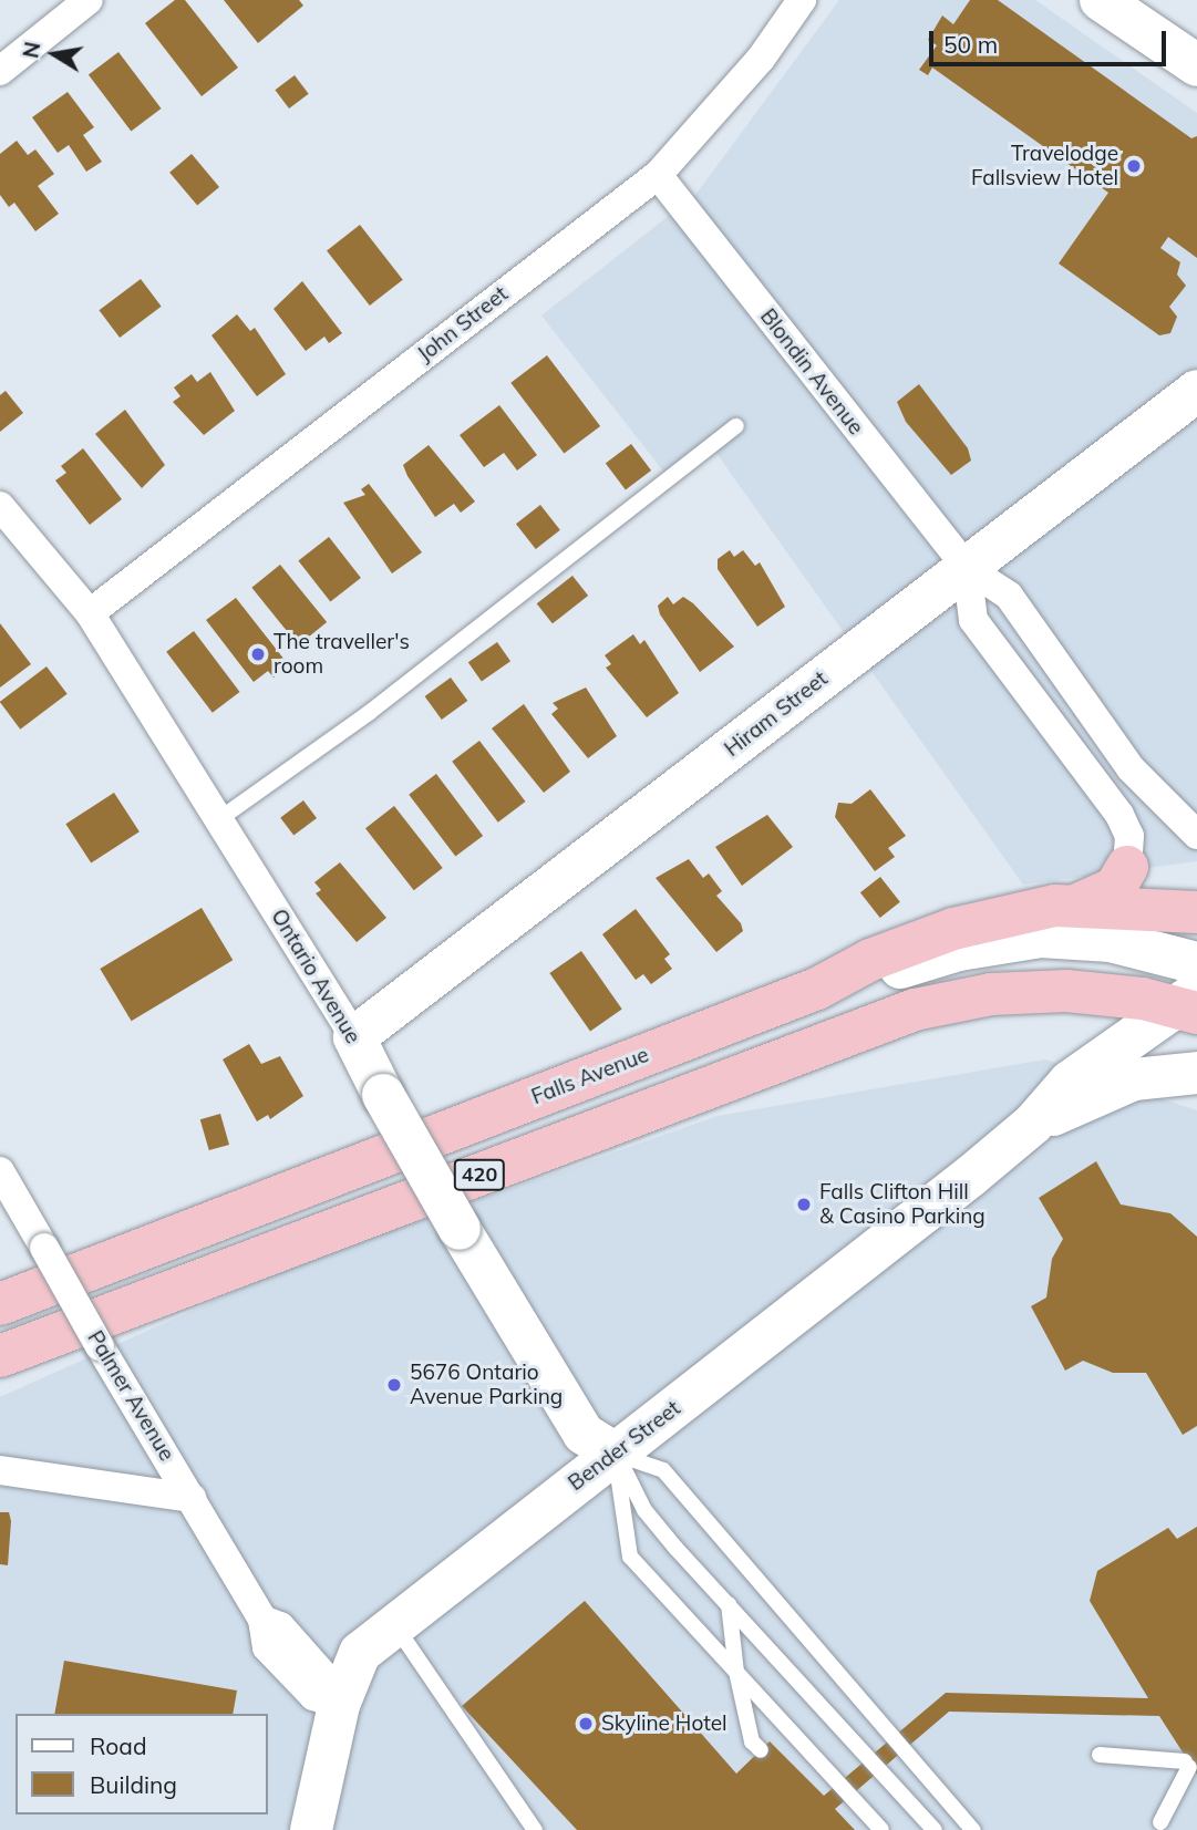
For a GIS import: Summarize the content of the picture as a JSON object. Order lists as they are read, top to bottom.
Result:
{
  "streets": {
    "highway": ["Falls Avenue", "420"],
    "main road": ["Hiram Street", "Ontario Avenue", "Bender Street"],
    "street": ["John Street", "Blondin Avenue", "Palmer Avenue"]
  },
  "crossings": [
    ["John Street", "Blondin Avenue"],
    ["John Street", "Ontario Avenue"],
    ["Blondin Avenue", "Hiram Street"],
    ["Hiram Street", "Ontario Avenue"],
    ["Ontario Avenue", "Bender Street"],
    ["420", "Bender Street"],
    ["Palmer Avenue", "Bender Street"]
  ],
  "places": [
    "Travelodge Fallsview Hotel",
    "The traveller's room",
    "Falls Clifton Hill & Casino Parking",
    "5676 Ontario Avenue Parking",
    "Skyline Hotel"
  ],
  "legend": ["Road", "Building"],
  "scale_bar": "50 m",
  "north": "left"
}
